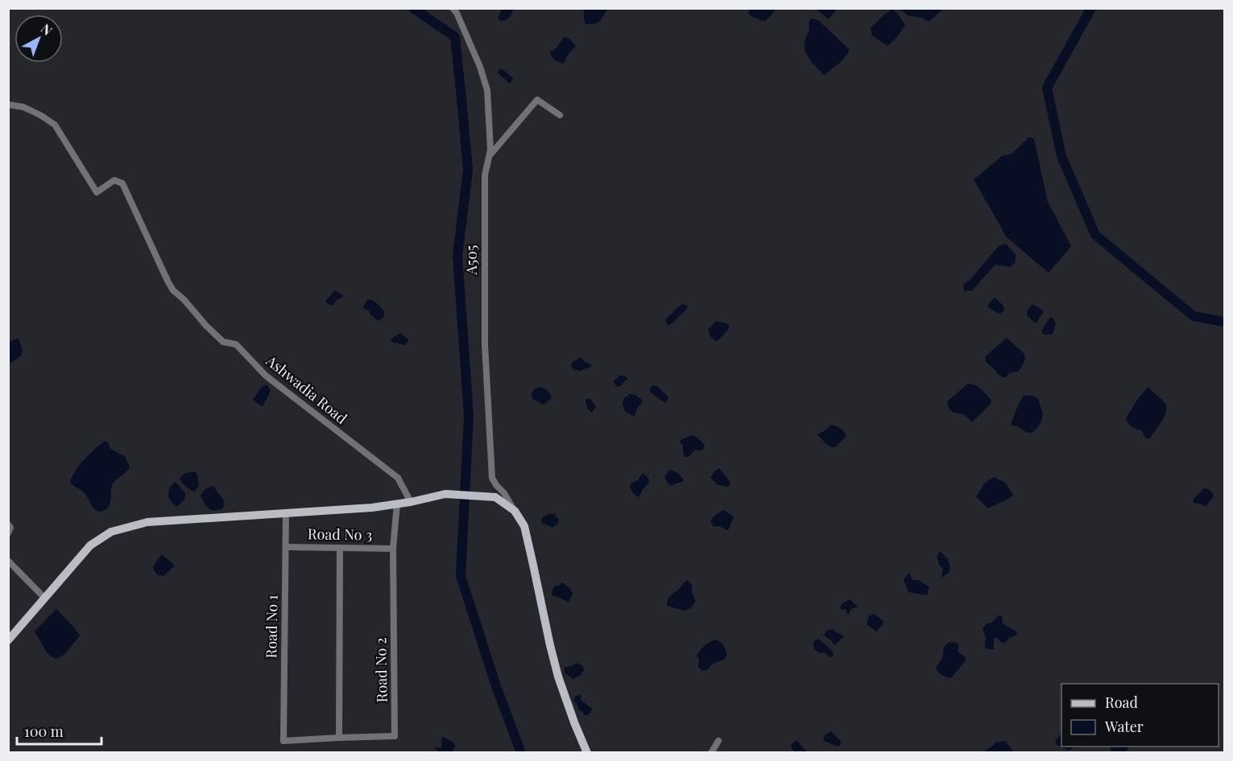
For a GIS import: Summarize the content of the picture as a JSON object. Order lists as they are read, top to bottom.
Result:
{
  "streets": {
    "street": [
      "A505",
      "Ashwadia Road",
      "Road No 3",
      "Road No 1",
      "Road No 2"
    ]
  },
  "crossings": [
    ["Road No 3", "Road No 1"],
    ["Road No 3", "Road No 2"],
    ["Road No 1", "Road No 2"]
  ],
  "legend": ["Road", "Water"],
  "scale_bar": "100 m",
  "north": "top right"
}
